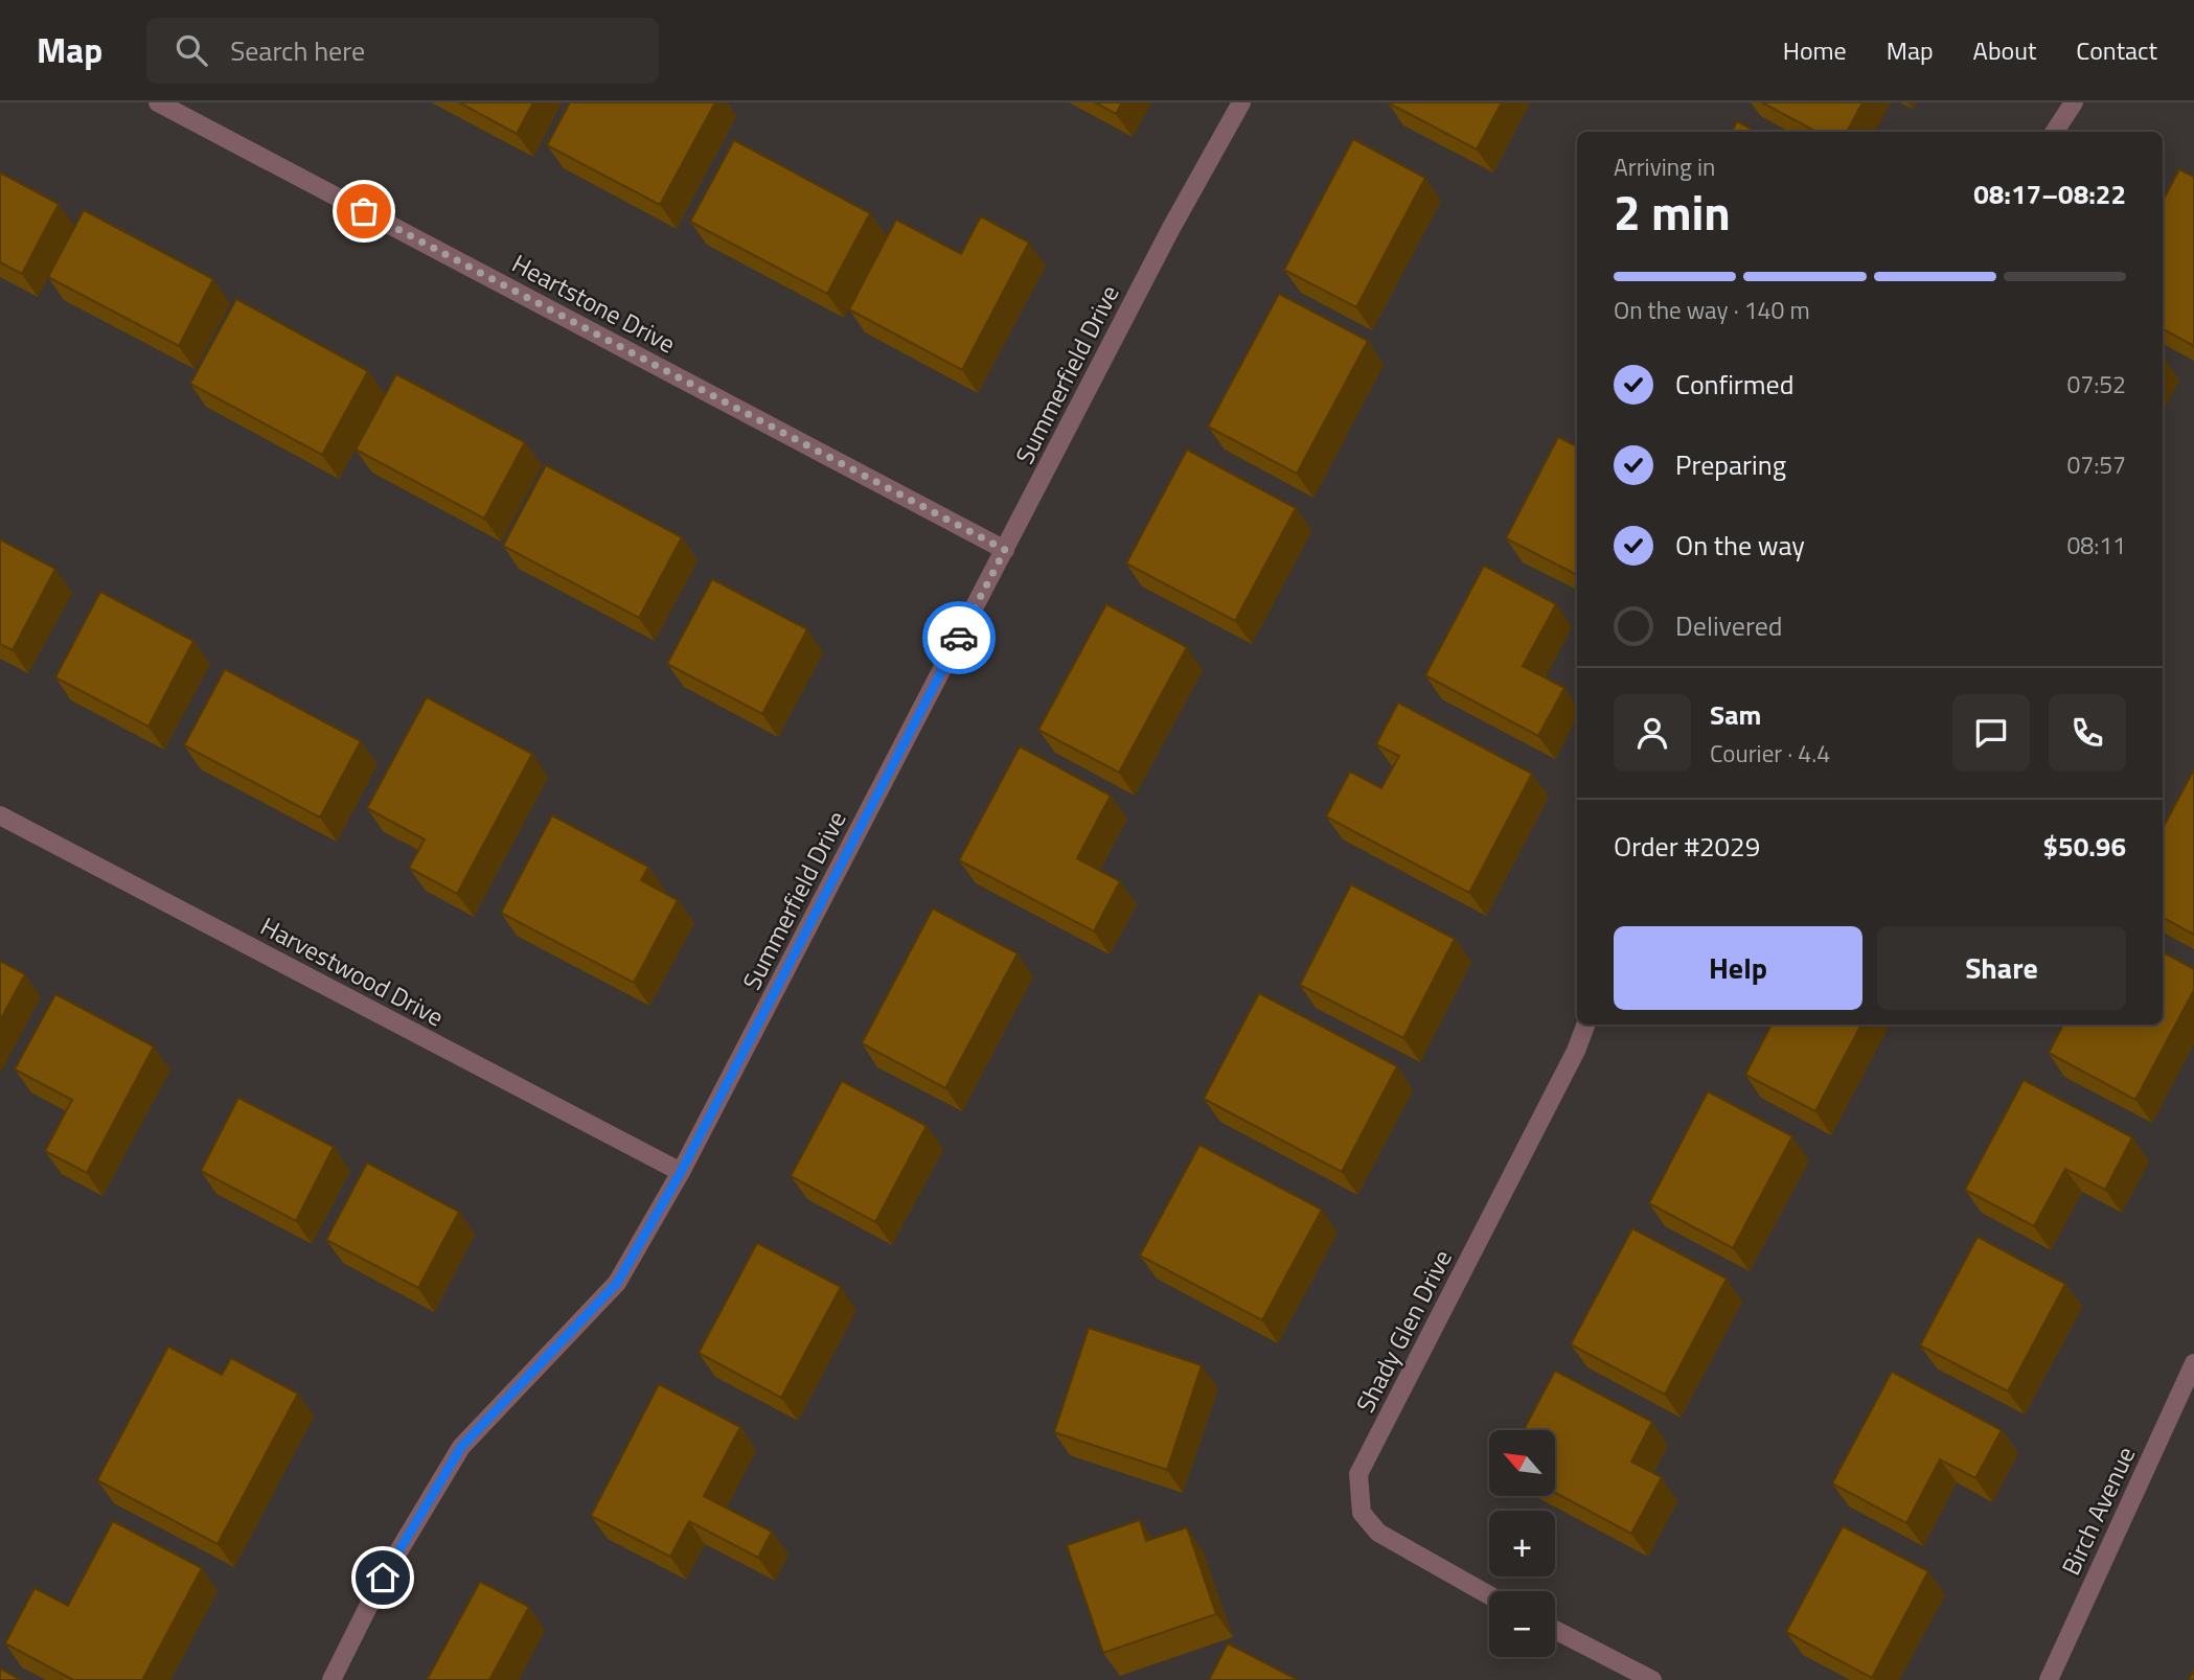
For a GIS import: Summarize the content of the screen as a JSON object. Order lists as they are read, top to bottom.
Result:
{
  "streets": {
    "street": [
      "Heartstone Drive",
      "Summerfield Drive",
      "Harvestwood Drive",
      "Shady Glen Drive",
      "Birch Avenue"
    ]
  },
  "crossings": [
    ["Heartstone Drive", "Summerfield Drive"],
    ["Summerfield Drive", "Harvestwood Drive"]
  ],
  "north": "top left",
  "page": {
    "header": "Map",
    "search": "Search here",
    "nav": [
      "Home",
      "Map",
      "About",
      "Contact"
    ],
    "heading": ["2 min", "Arriving in", "08:17–08:22"],
    "panel": [
      "Sam",
      "Courier · 4.4",
      "Order #2029",
      "$50.96"
    ],
    "bar": "On the way · 140 m",
    "list": [
      ["Confirmed", "07:52"],
      ["Preparing", "07:57"],
      ["On the way", "08:11"],
      "Delivered"
    ],
    "buttons": ["Help", "Share"],
    "map_buttons": ["+", "−"]
  }
}
